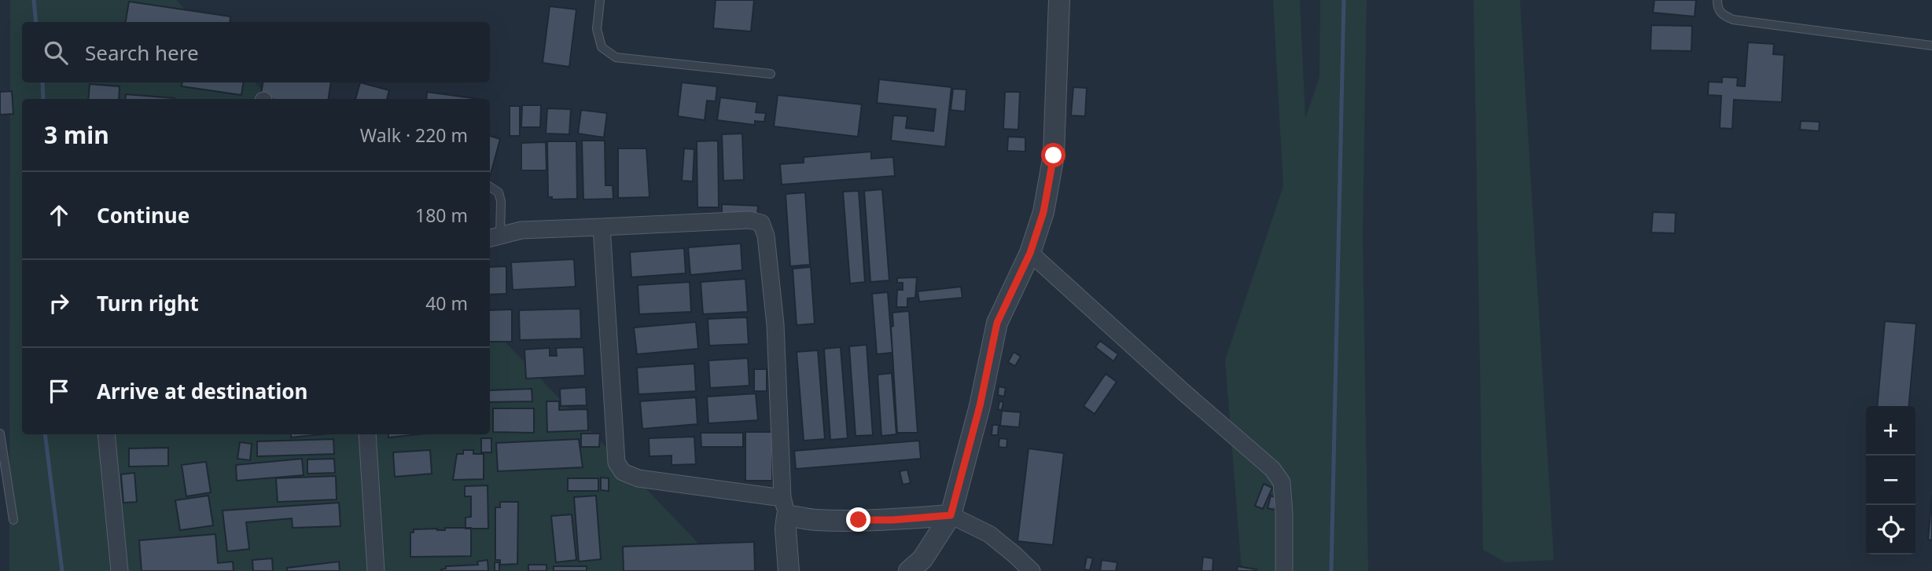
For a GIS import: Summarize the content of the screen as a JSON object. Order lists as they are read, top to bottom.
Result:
{
  "page": {
    "search": "Search here",
    "heading": ["3 min", "Walk · 220 m"],
    "list": [
      ["Continue", "180 m"],
      ["Turn right", "40 m"],
      "Arrive at destination"
    ],
    "map_buttons": ["+", "−"]
  }
}
